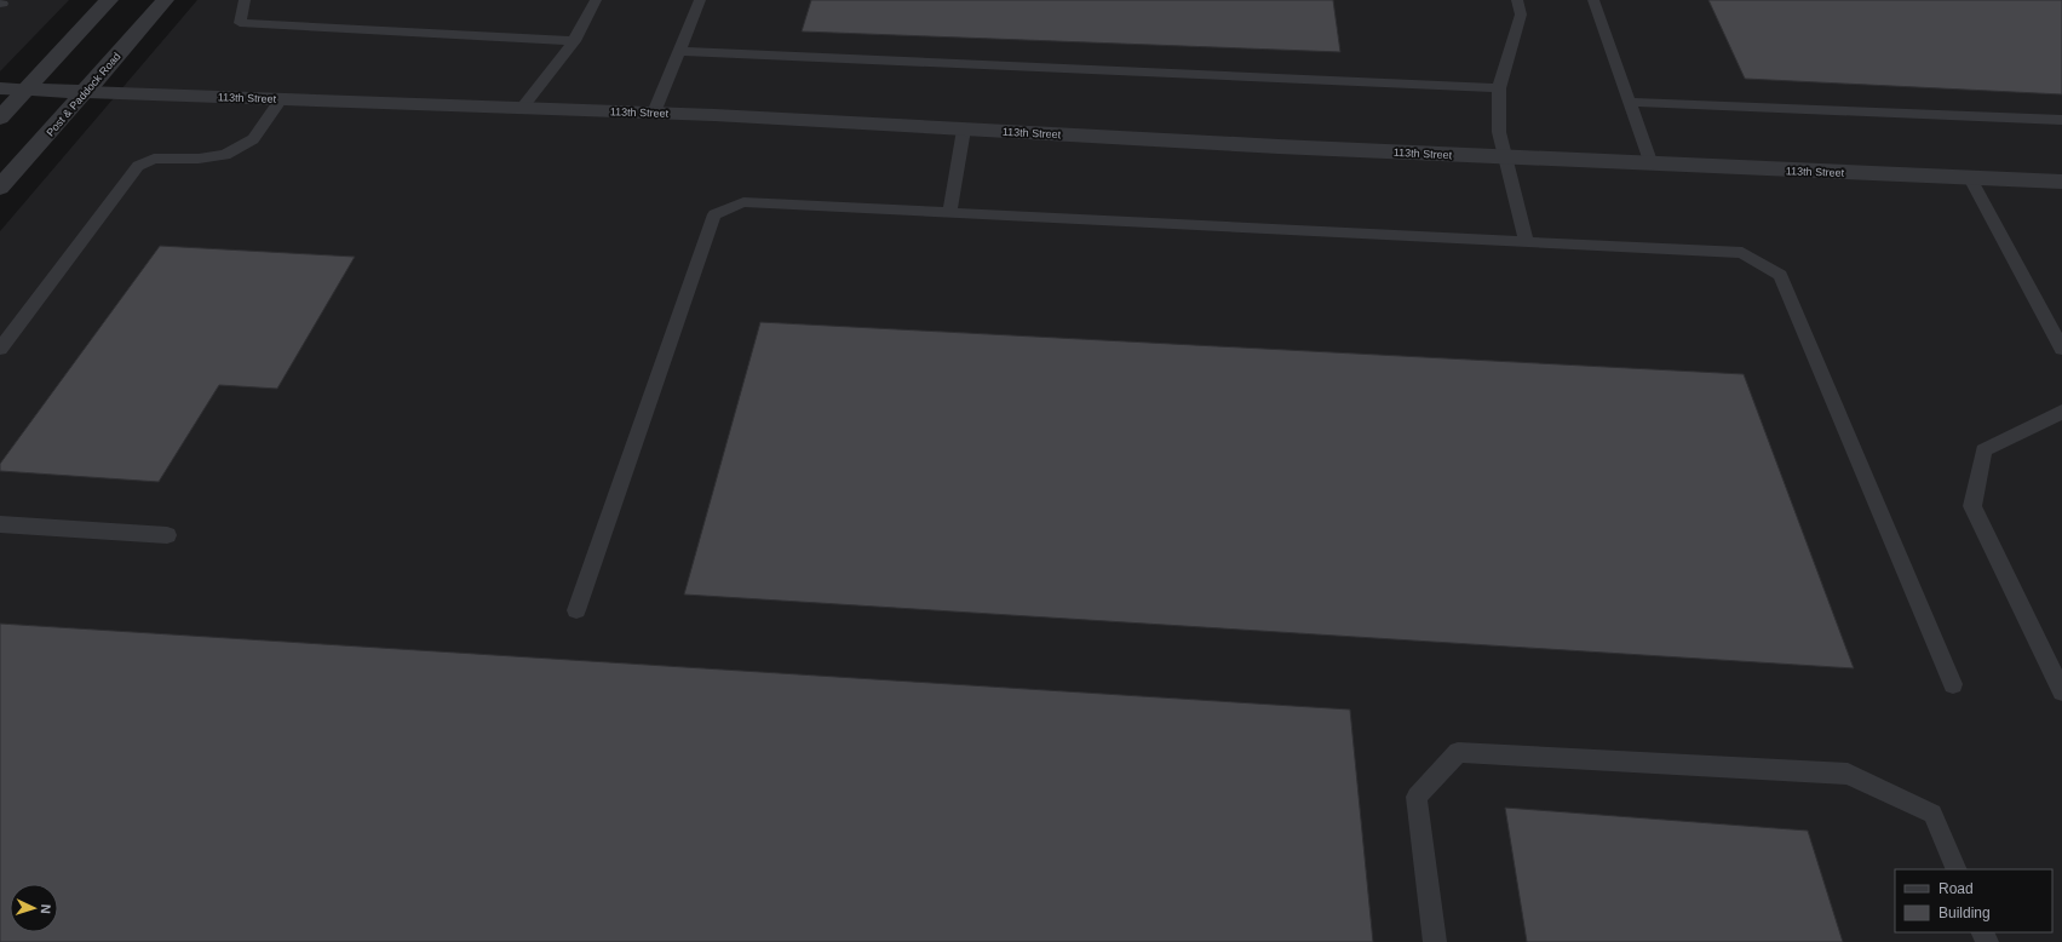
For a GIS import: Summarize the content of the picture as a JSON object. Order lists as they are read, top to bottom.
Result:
{
  "streets": {
    "street": ["Post & Paddock Road", "113th Street"]
  },
  "crossings": [
    ["Post & Paddock Road", "113th Street"]
  ],
  "legend": ["Road", "Building"],
  "north": "right"
}
